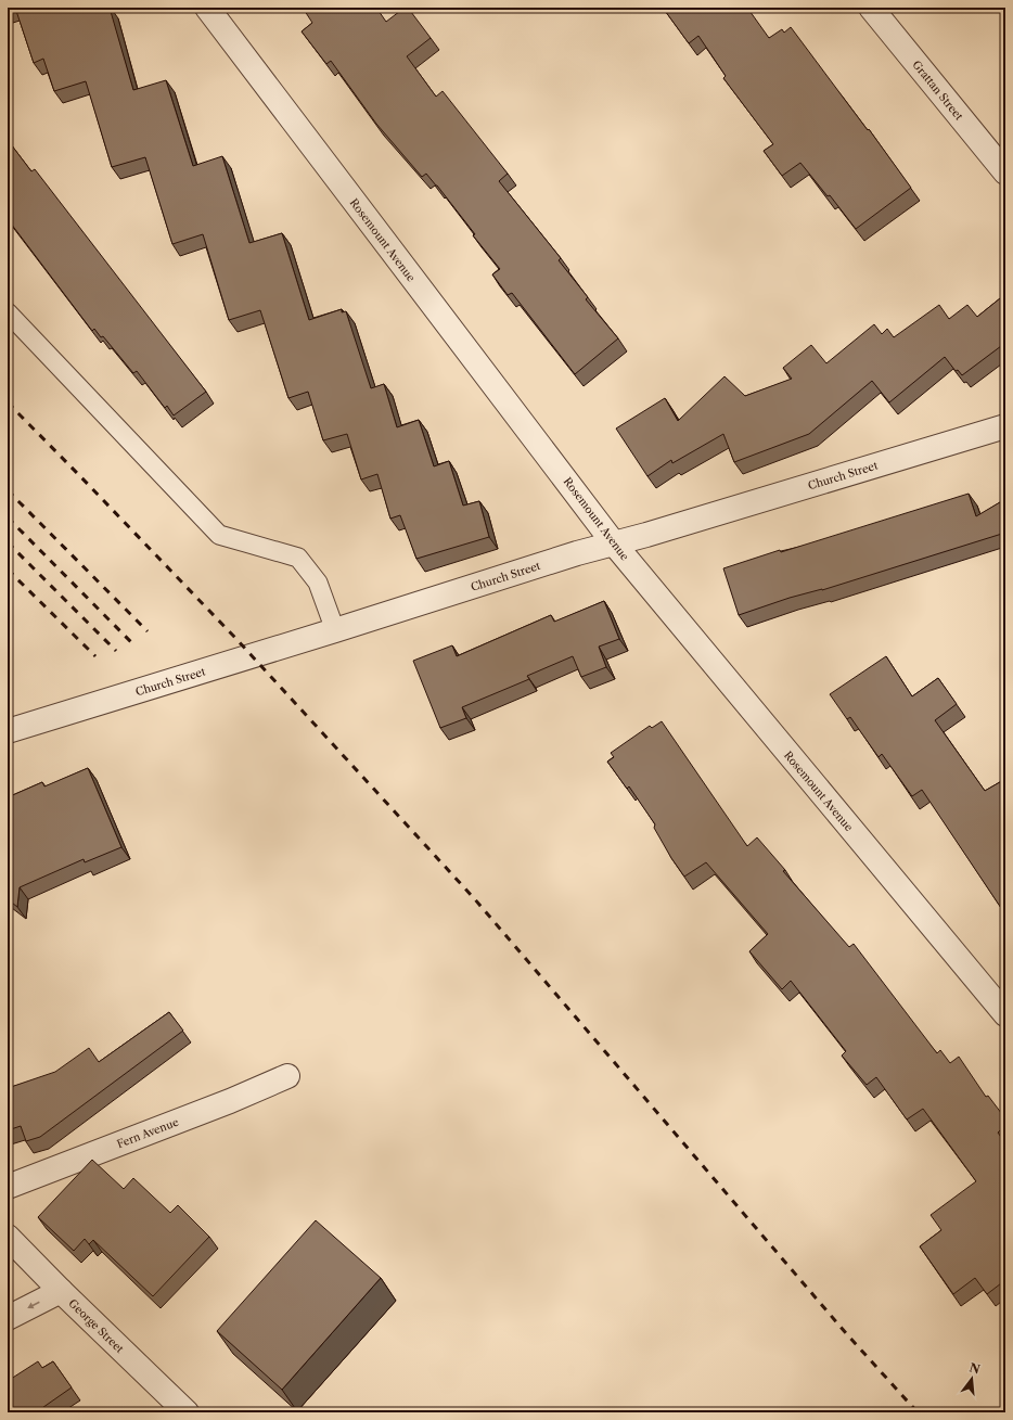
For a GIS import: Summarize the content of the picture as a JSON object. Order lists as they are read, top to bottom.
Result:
{
  "streets": {
    "street": [
      "Grattan Street",
      "Rosemount Avenue",
      "Church Street",
      "Fern Avenue",
      "George Street"
    ]
  },
  "crossings": [
    ["Rosemount Avenue", "Church Street"]
  ],
  "north": "top"
}
